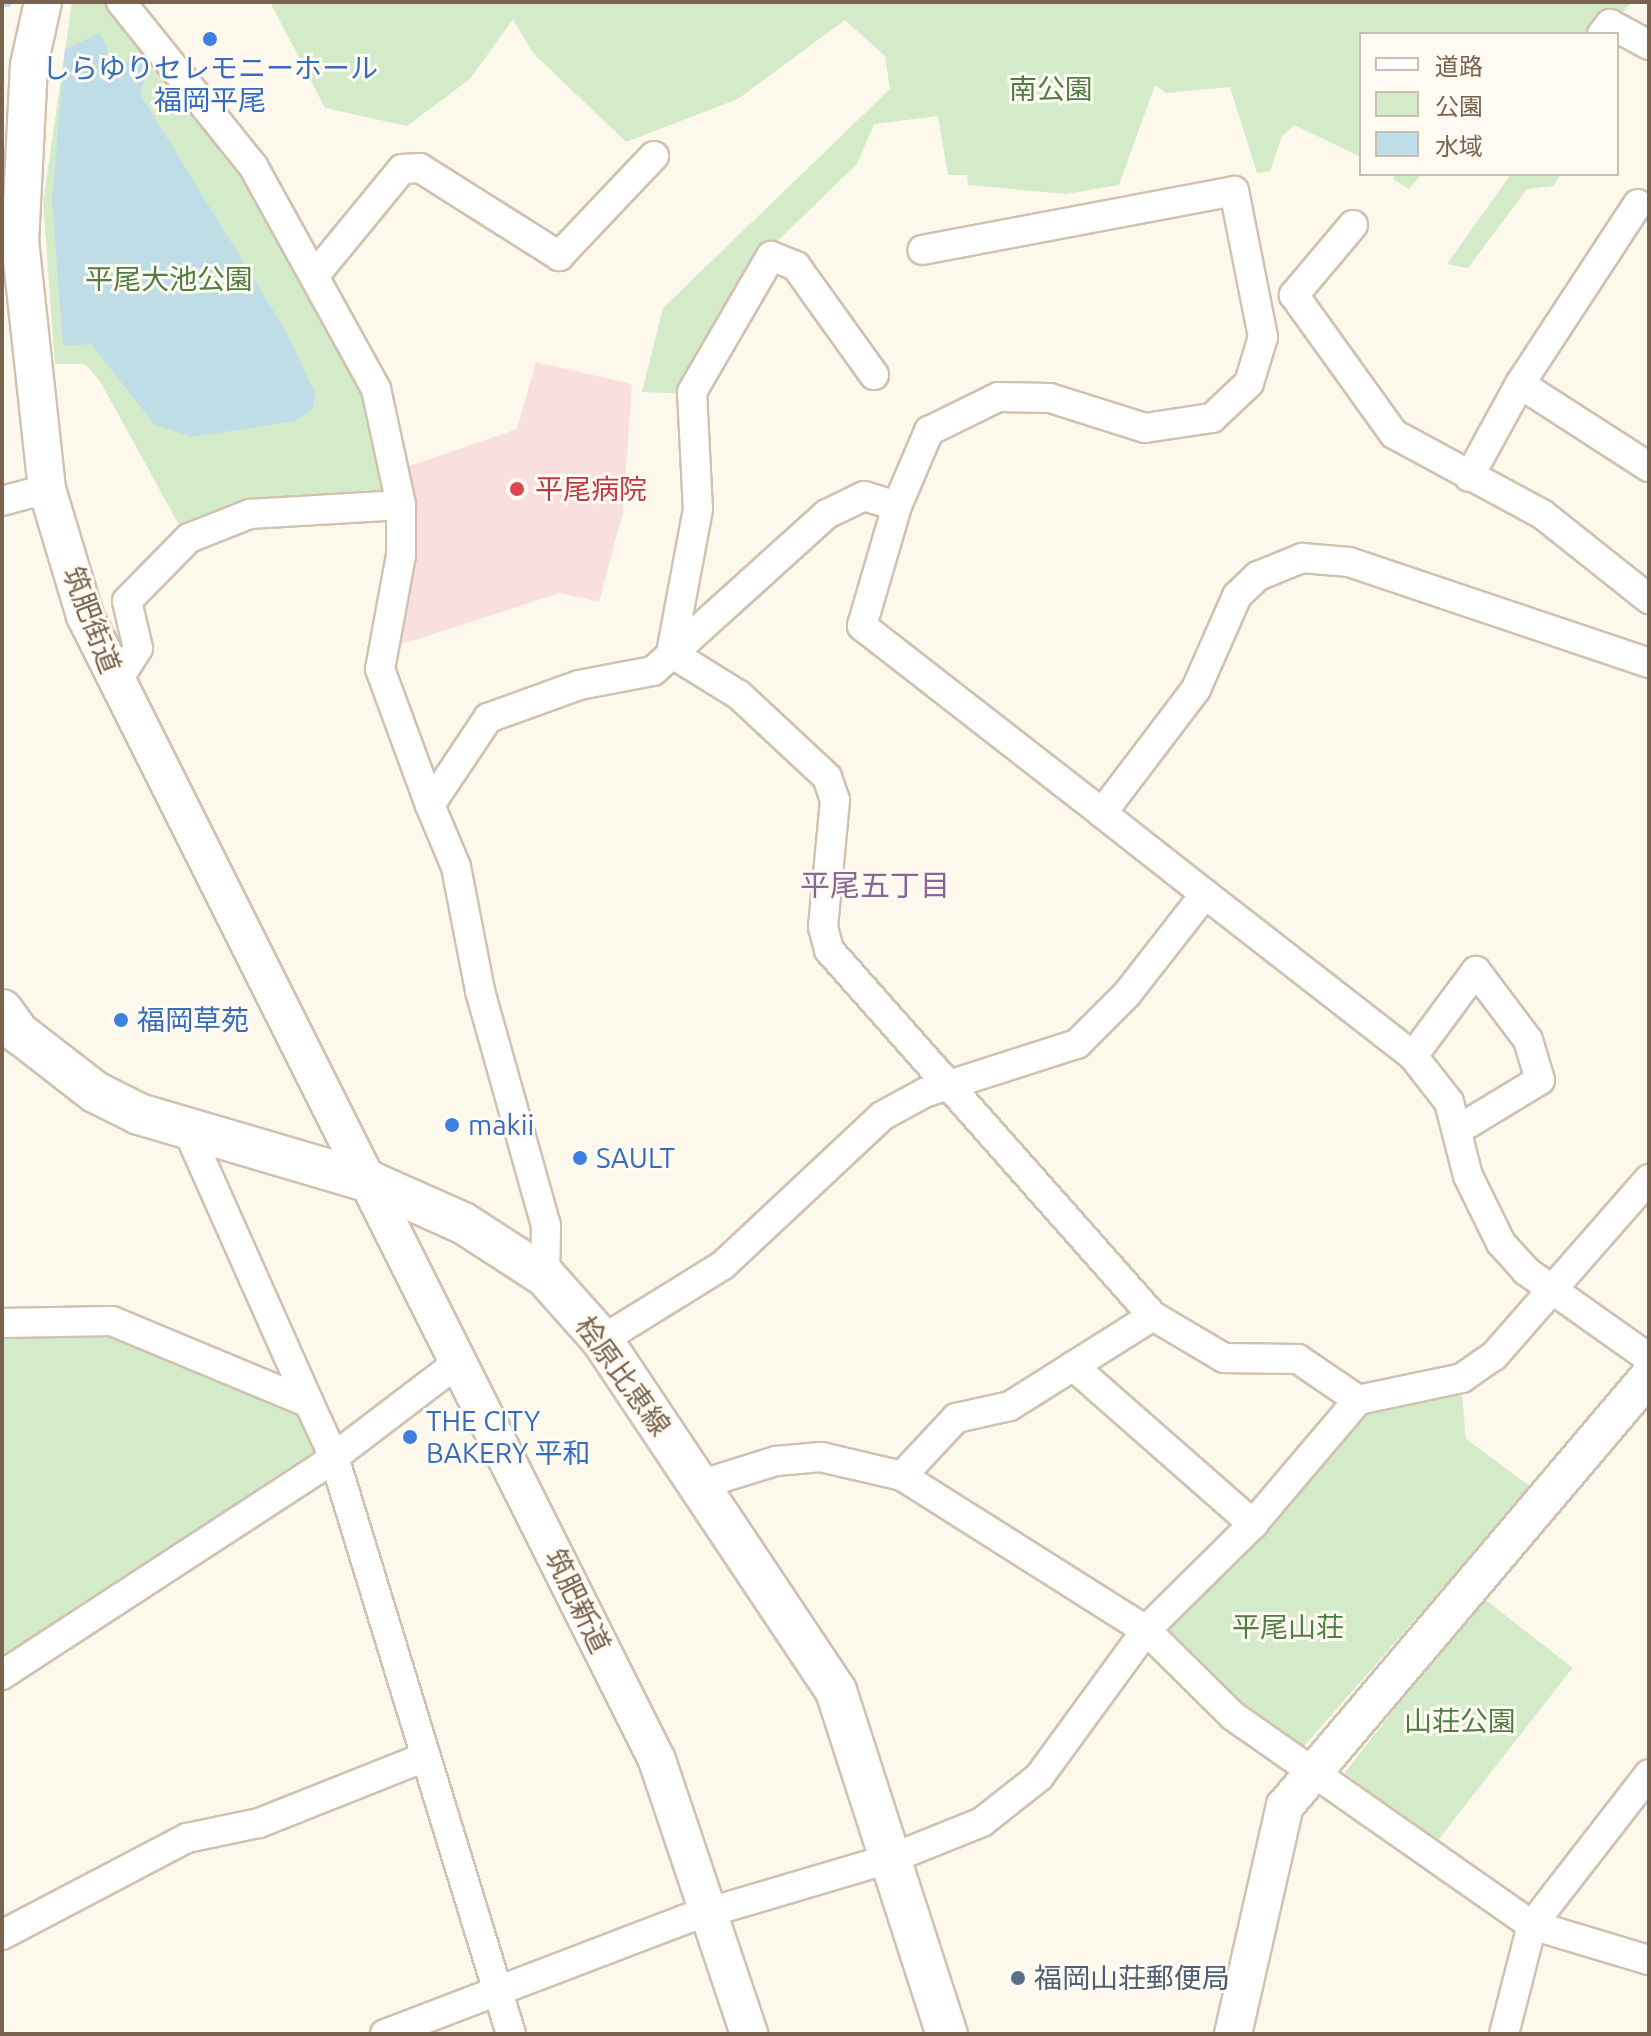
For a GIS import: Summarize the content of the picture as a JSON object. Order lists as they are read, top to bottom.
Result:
{
  "streets": {
    "main road": ["桧原比恵線"],
    "street": ["筑肥街道", "筑肥新道"]
  },
  "crossings": [
    ["筑肥街道", "桧原比恵線"],
    ["筑肥街道", "筑肥新道"],
    ["桧原比恵線", "筑肥新道"]
  ],
  "districts": ["平尾五丁目"],
  "parks": [
    "南公園",
    "平尾大池公園",
    "平尾山荘",
    "山荘公園"
  ],
  "places": [
    "しらゆりセレモニーホール 福岡平尾",
    "平尾病院",
    "福岡草苑",
    "makii",
    "SAULT",
    "THE CITY BAKERY 平和",
    "福岡山荘郵便局"
  ],
  "legend": ["道路", "公園", "水域"]
}
